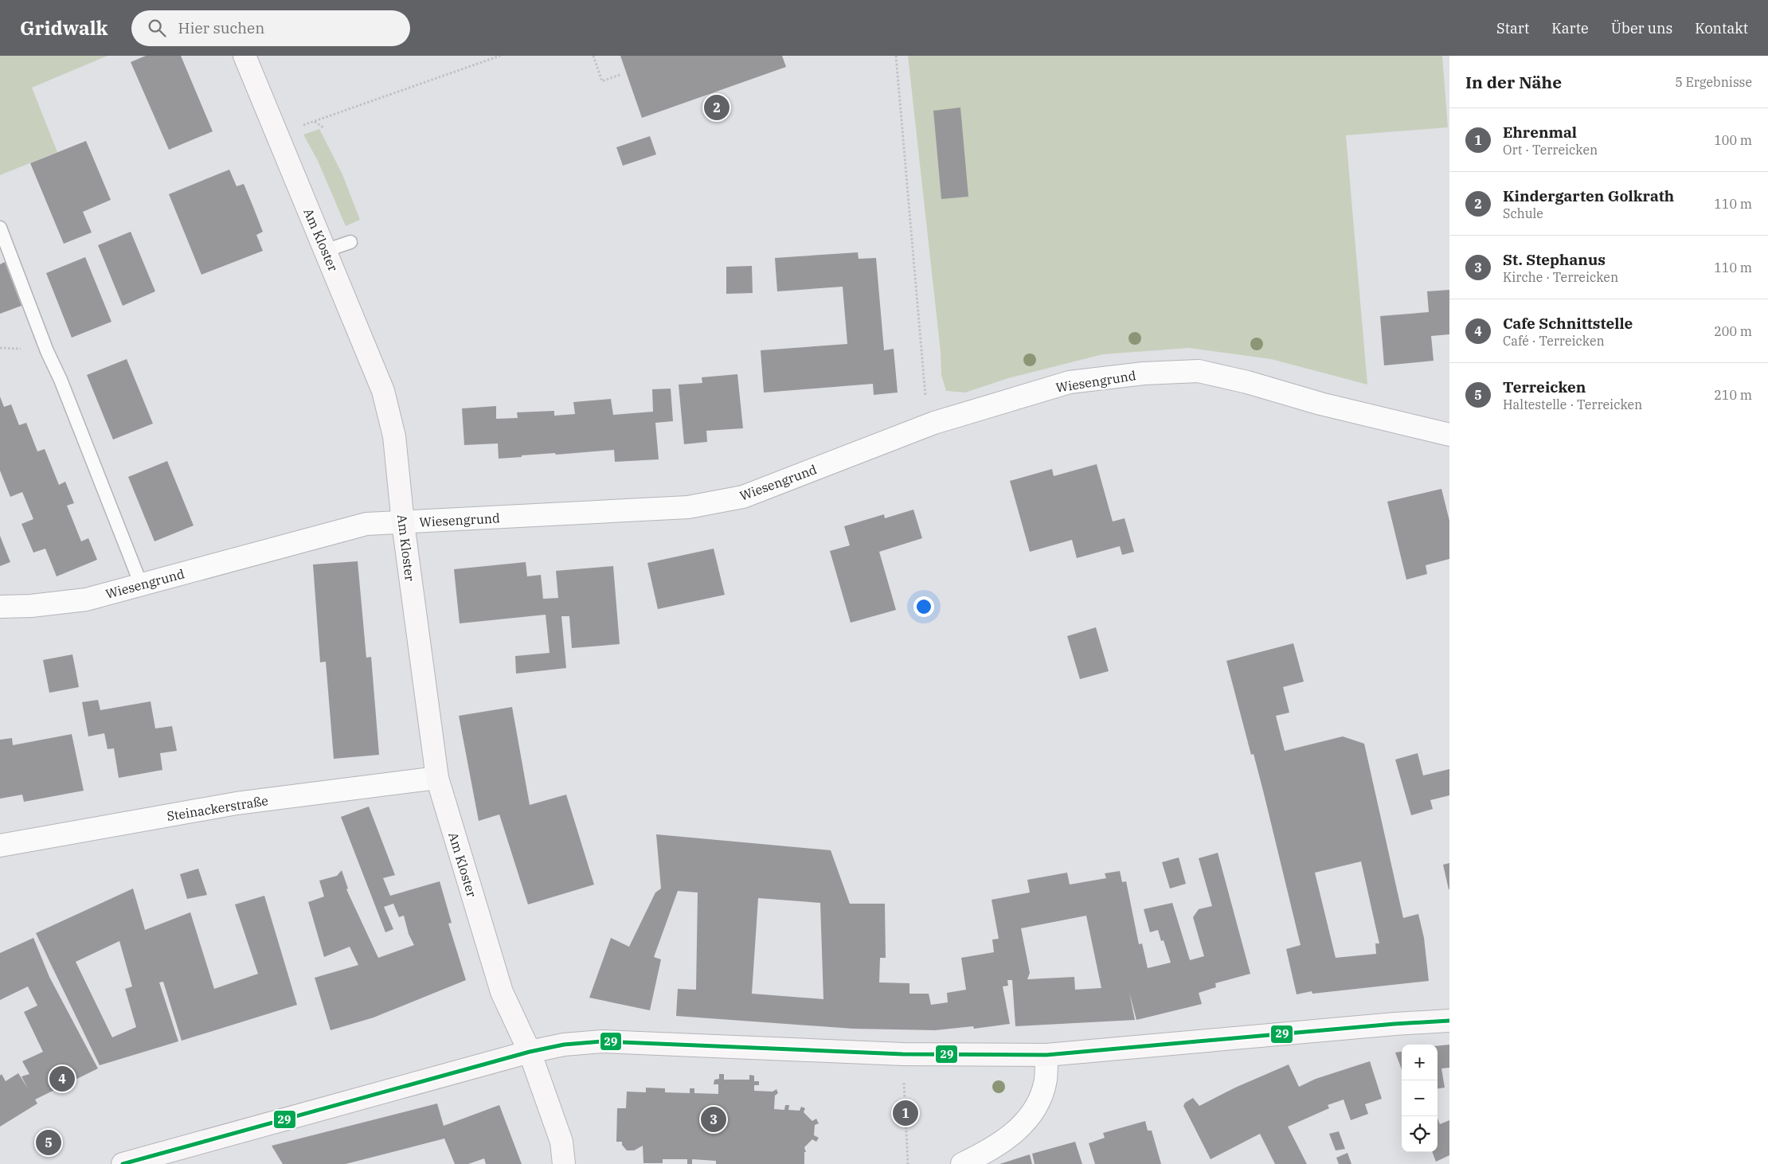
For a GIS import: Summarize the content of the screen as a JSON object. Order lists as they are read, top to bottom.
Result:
{
  "streets": {
    "main road": ["Am Kloster"],
    "street": ["Wiesengrund", "Steinackerstraße"]
  },
  "crossings": [
    ["Am Kloster", "Wiesengrund"],
    ["Am Kloster", "Steinackerstraße"]
  ],
  "lines": ["transit line 29"],
  "page": {
    "header": "Gridwalk",
    "search": "Hier suchen",
    "nav": [
      "Start",
      "Karte",
      "Über uns",
      "Kontakt"
    ],
    "heading": ["In der Nähe", "5 Ergebnisse"],
    "pins": [
      "2",
      "4",
      "1",
      "3",
      "5"
    ],
    "list": [
      {
        "mark": "1",
        "name": "Ehrenmal",
        "note": "Ort · Terreicken",
        "value": "100 m"
      },
      {
        "mark": "2",
        "name": "Kindergarten Golkrath",
        "note": "Schule",
        "value": "110 m"
      },
      {
        "mark": "3",
        "name": "St. Stephanus",
        "note": "Kirche · Terreicken",
        "value": "110 m"
      },
      {
        "mark": "4",
        "name": "Cafe Schnittstelle",
        "note": "Café · Terreicken",
        "value": "200 m"
      },
      {
        "mark": "5",
        "name": "Terreicken",
        "note": "Haltestelle · Terreicken",
        "value": "210 m"
      }
    ],
    "map_buttons": ["+", "−"]
  }
}
